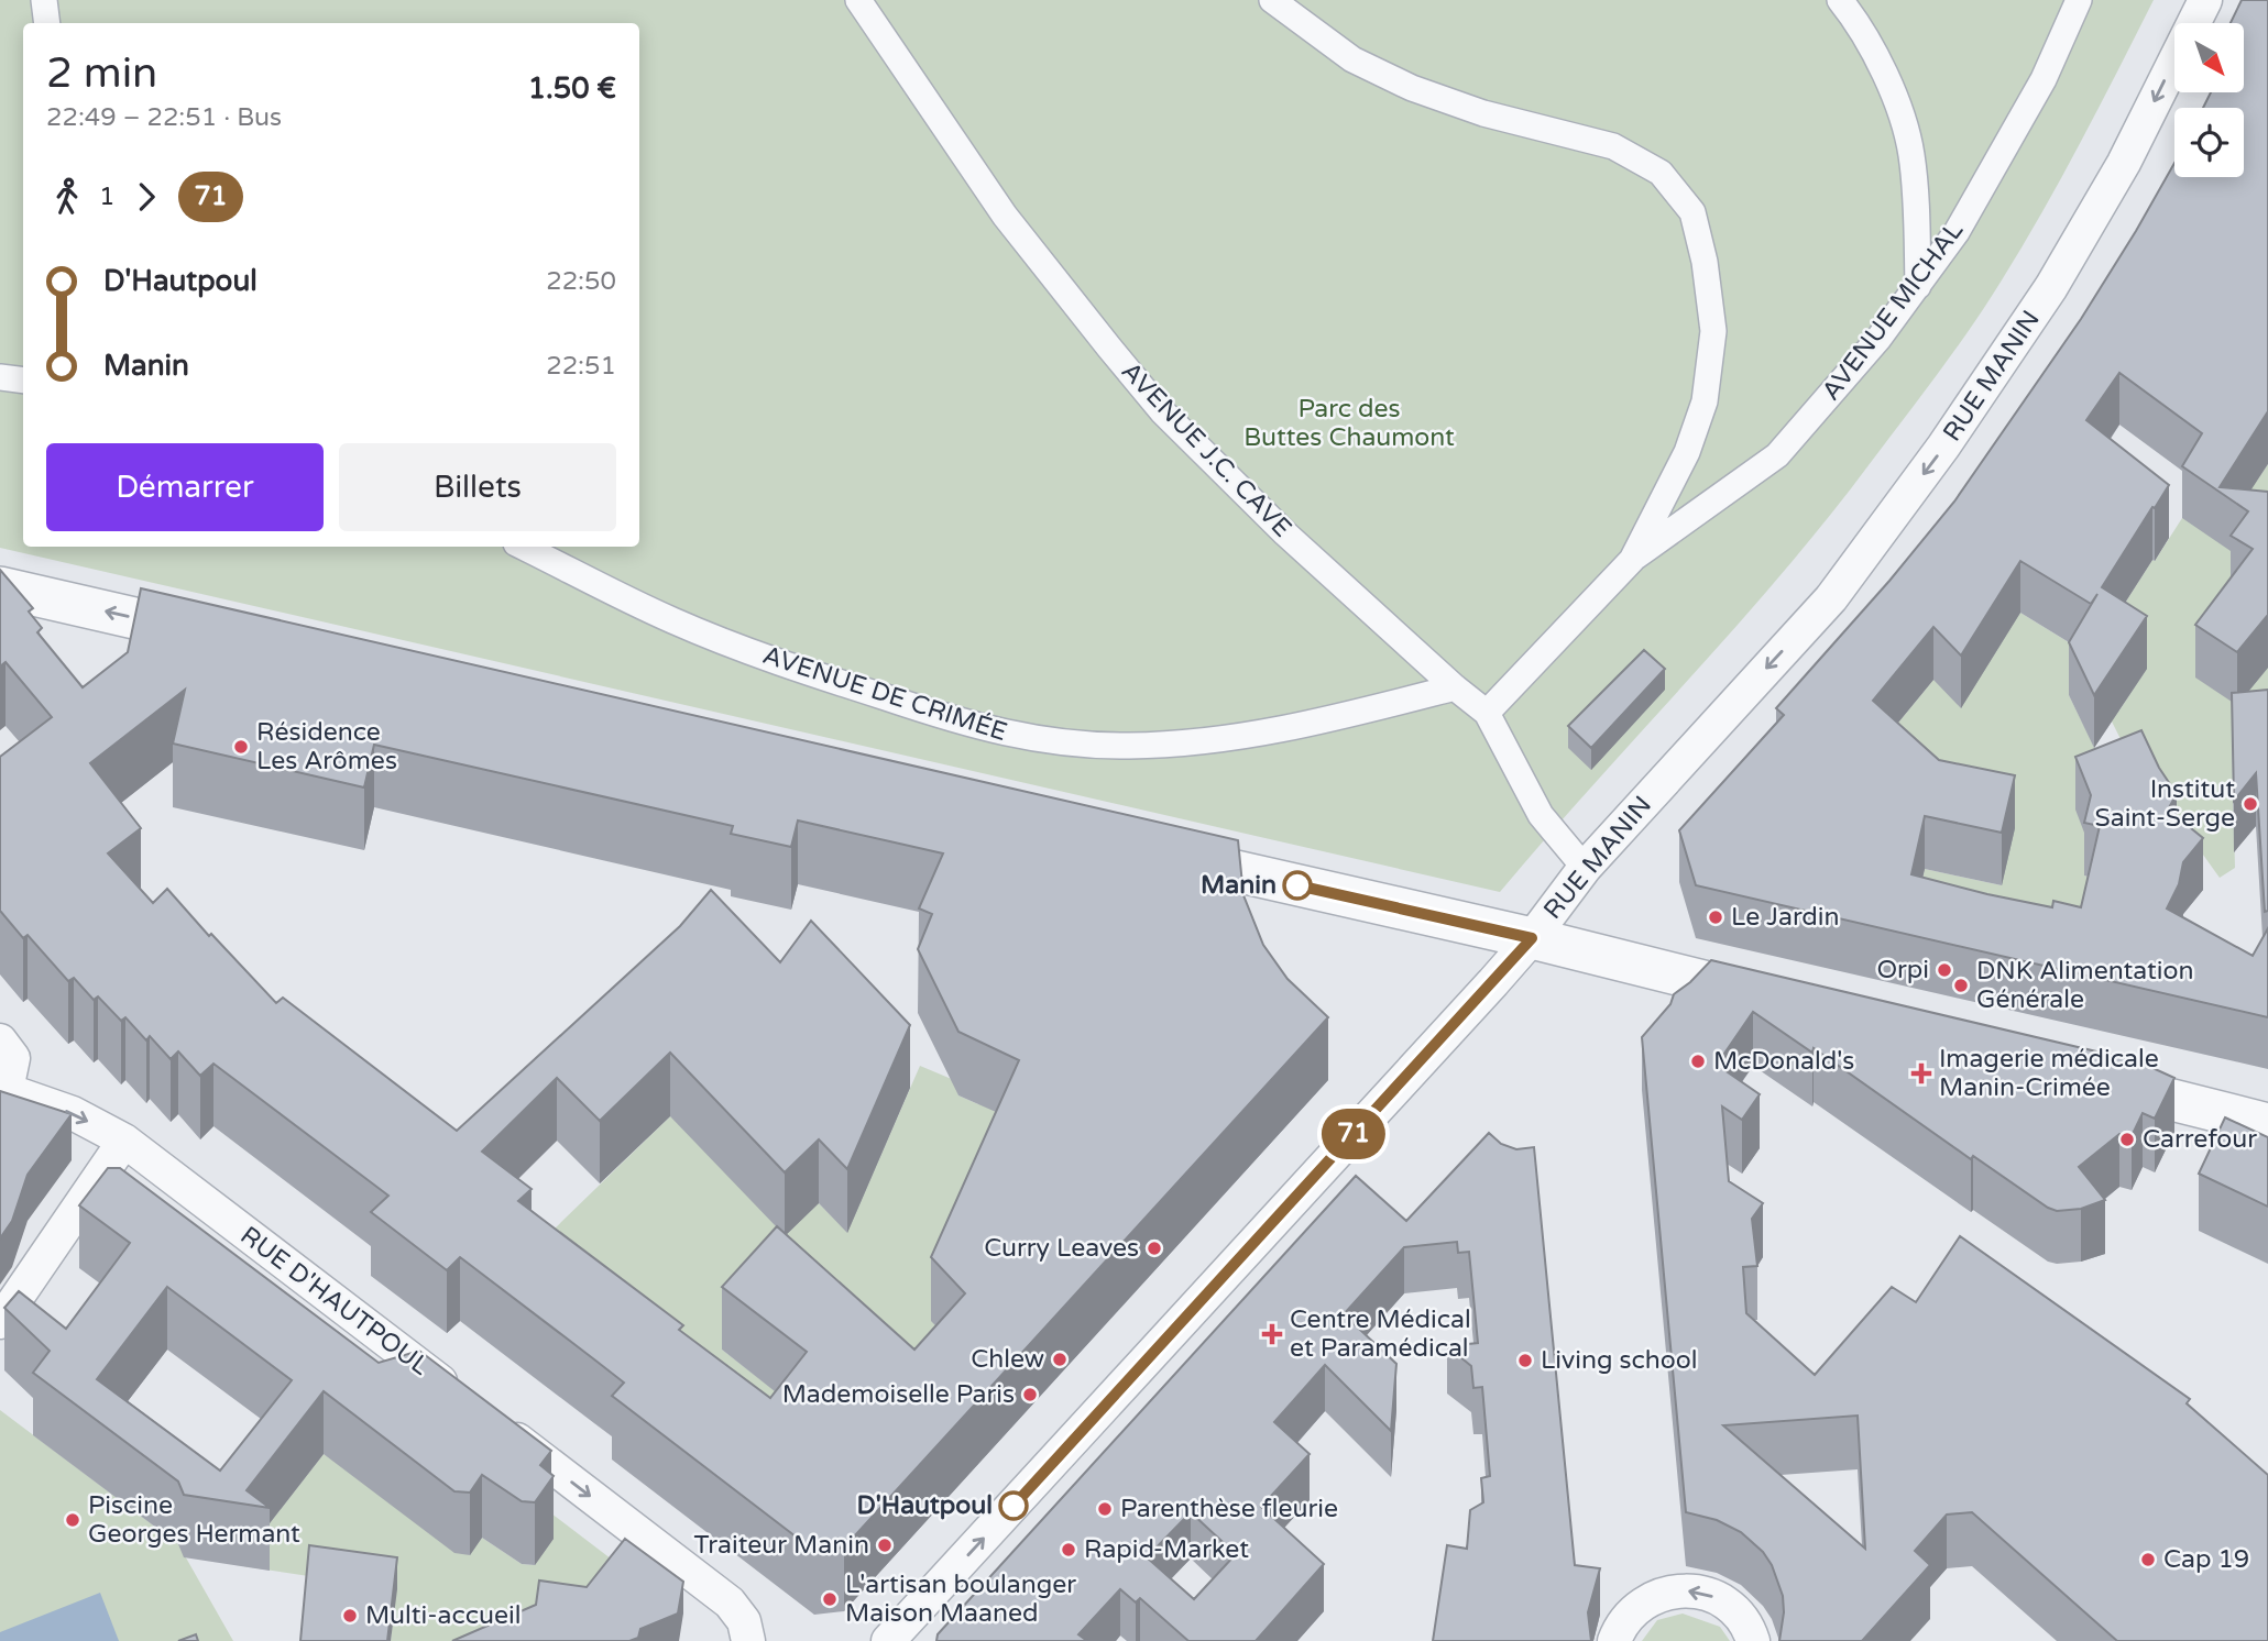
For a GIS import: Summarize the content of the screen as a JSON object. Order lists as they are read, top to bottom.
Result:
{
  "streets": {
    "street": [
      "AVENUE MICHAL",
      "RUE MANIN",
      "AVENUE J.C. CAVE",
      "AVENUE DE CRIMÉE",
      "RUE D'HAUTPOUL"
    ]
  },
  "crossings": [
    ["RUE MANIN", "AVENUE J.C. CAVE"],
    ["AVENUE J.C. CAVE", "AVENUE DE CRIMÉE"]
  ],
  "one_way": ["RUE D'HAUTPOUL"],
  "parks": ["Parc des Buttes Chaumont"],
  "places": {
    "other": [
      "Résidence Les Arômes",
      "Institut Saint-Serge",
      "Manin",
      "Le Jardin",
      "Orpi",
      "DNK Alimentation Générale",
      "McDonald's",
      "Carrefour",
      "Curry Leaves",
      "Chlew",
      "Living school",
      "Mademoiselle Paris",
      "D'Hautpoul",
      "Parenthèse fleurie",
      "Piscine Georges Hermant",
      "Traiteur Manin",
      "Rapid-Market",
      "Cap 19",
      "L'artisan boulanger Maison Maaned",
      "Multi-accueil"
    ],
    "health": ["Imagerie médicale Manin-Crimée", "Centre Médical et Paramédical"]
  },
  "lines": ["bus line 71"],
  "north": "bottom right",
  "page": {
    "on_map": "71",
    "heading": ["2 min", "22:49 – 22:51 · Bus", "1.50 €"],
    "legs": ["1", "71"],
    "list": [
      {
        "name": "D'Hautpoul",
        "value": "22:50"
      },
      {
        "name": "Manin",
        "value": "22:51"
      }
    ],
    "buttons": ["Démarrer", "Billets"]
  }
}
